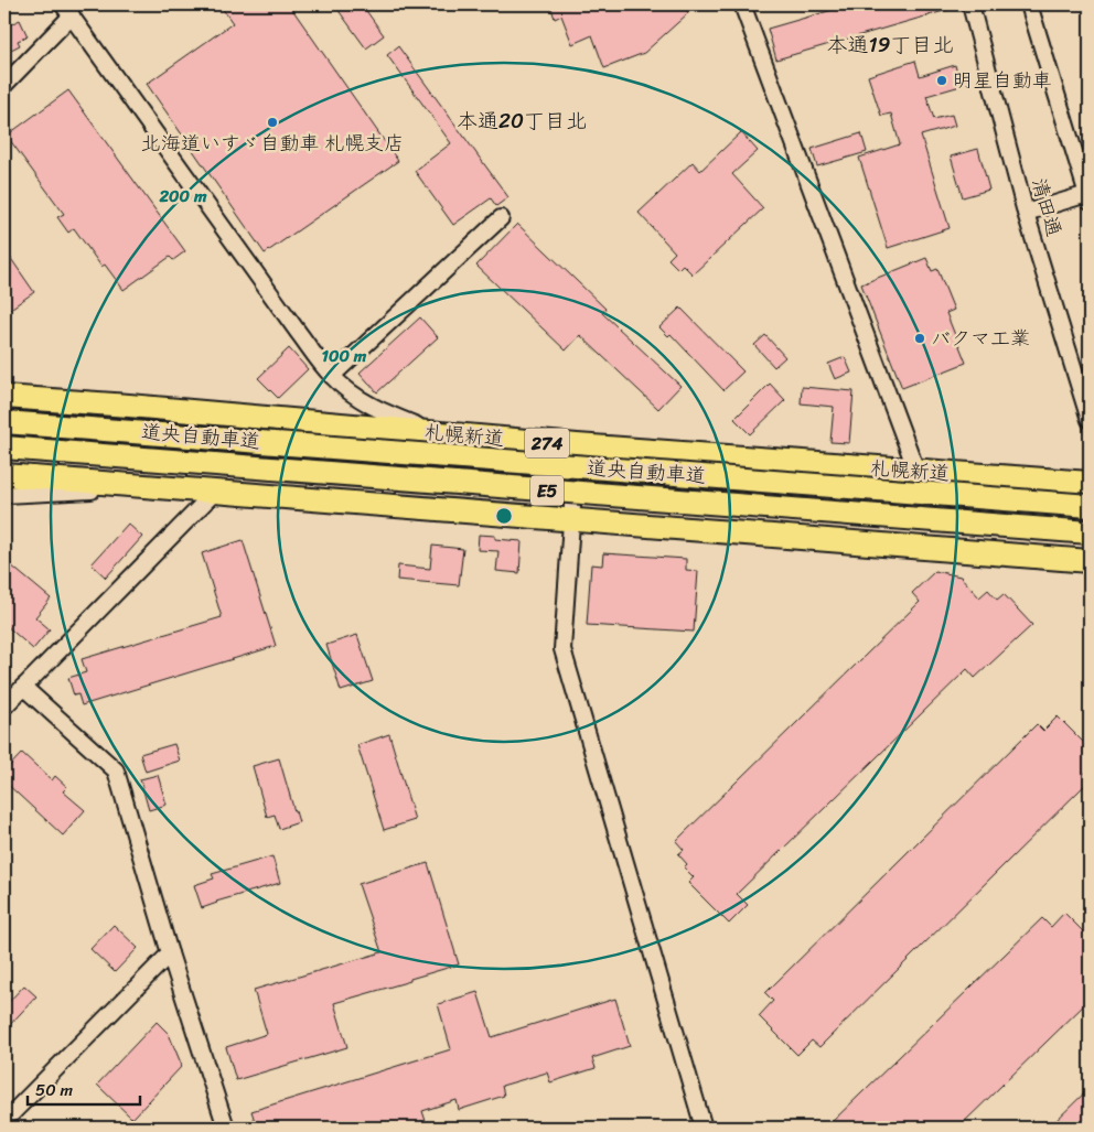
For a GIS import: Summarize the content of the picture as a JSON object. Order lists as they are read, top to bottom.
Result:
{
  "streets": {
    "highway": [
      "札幌新道",
      "道央自動車道",
      "274",
      "E5"
    ],
    "street": ["清田通"]
  },
  "districts": ["本通19丁目北", "本通20丁目北"],
  "places": ["明星自動車", "北海道いすゞ自動車 札幌支店", "バクマ工業"],
  "scale_bar": "50 m",
  "rings": ["200 m", "100 m"]
}
